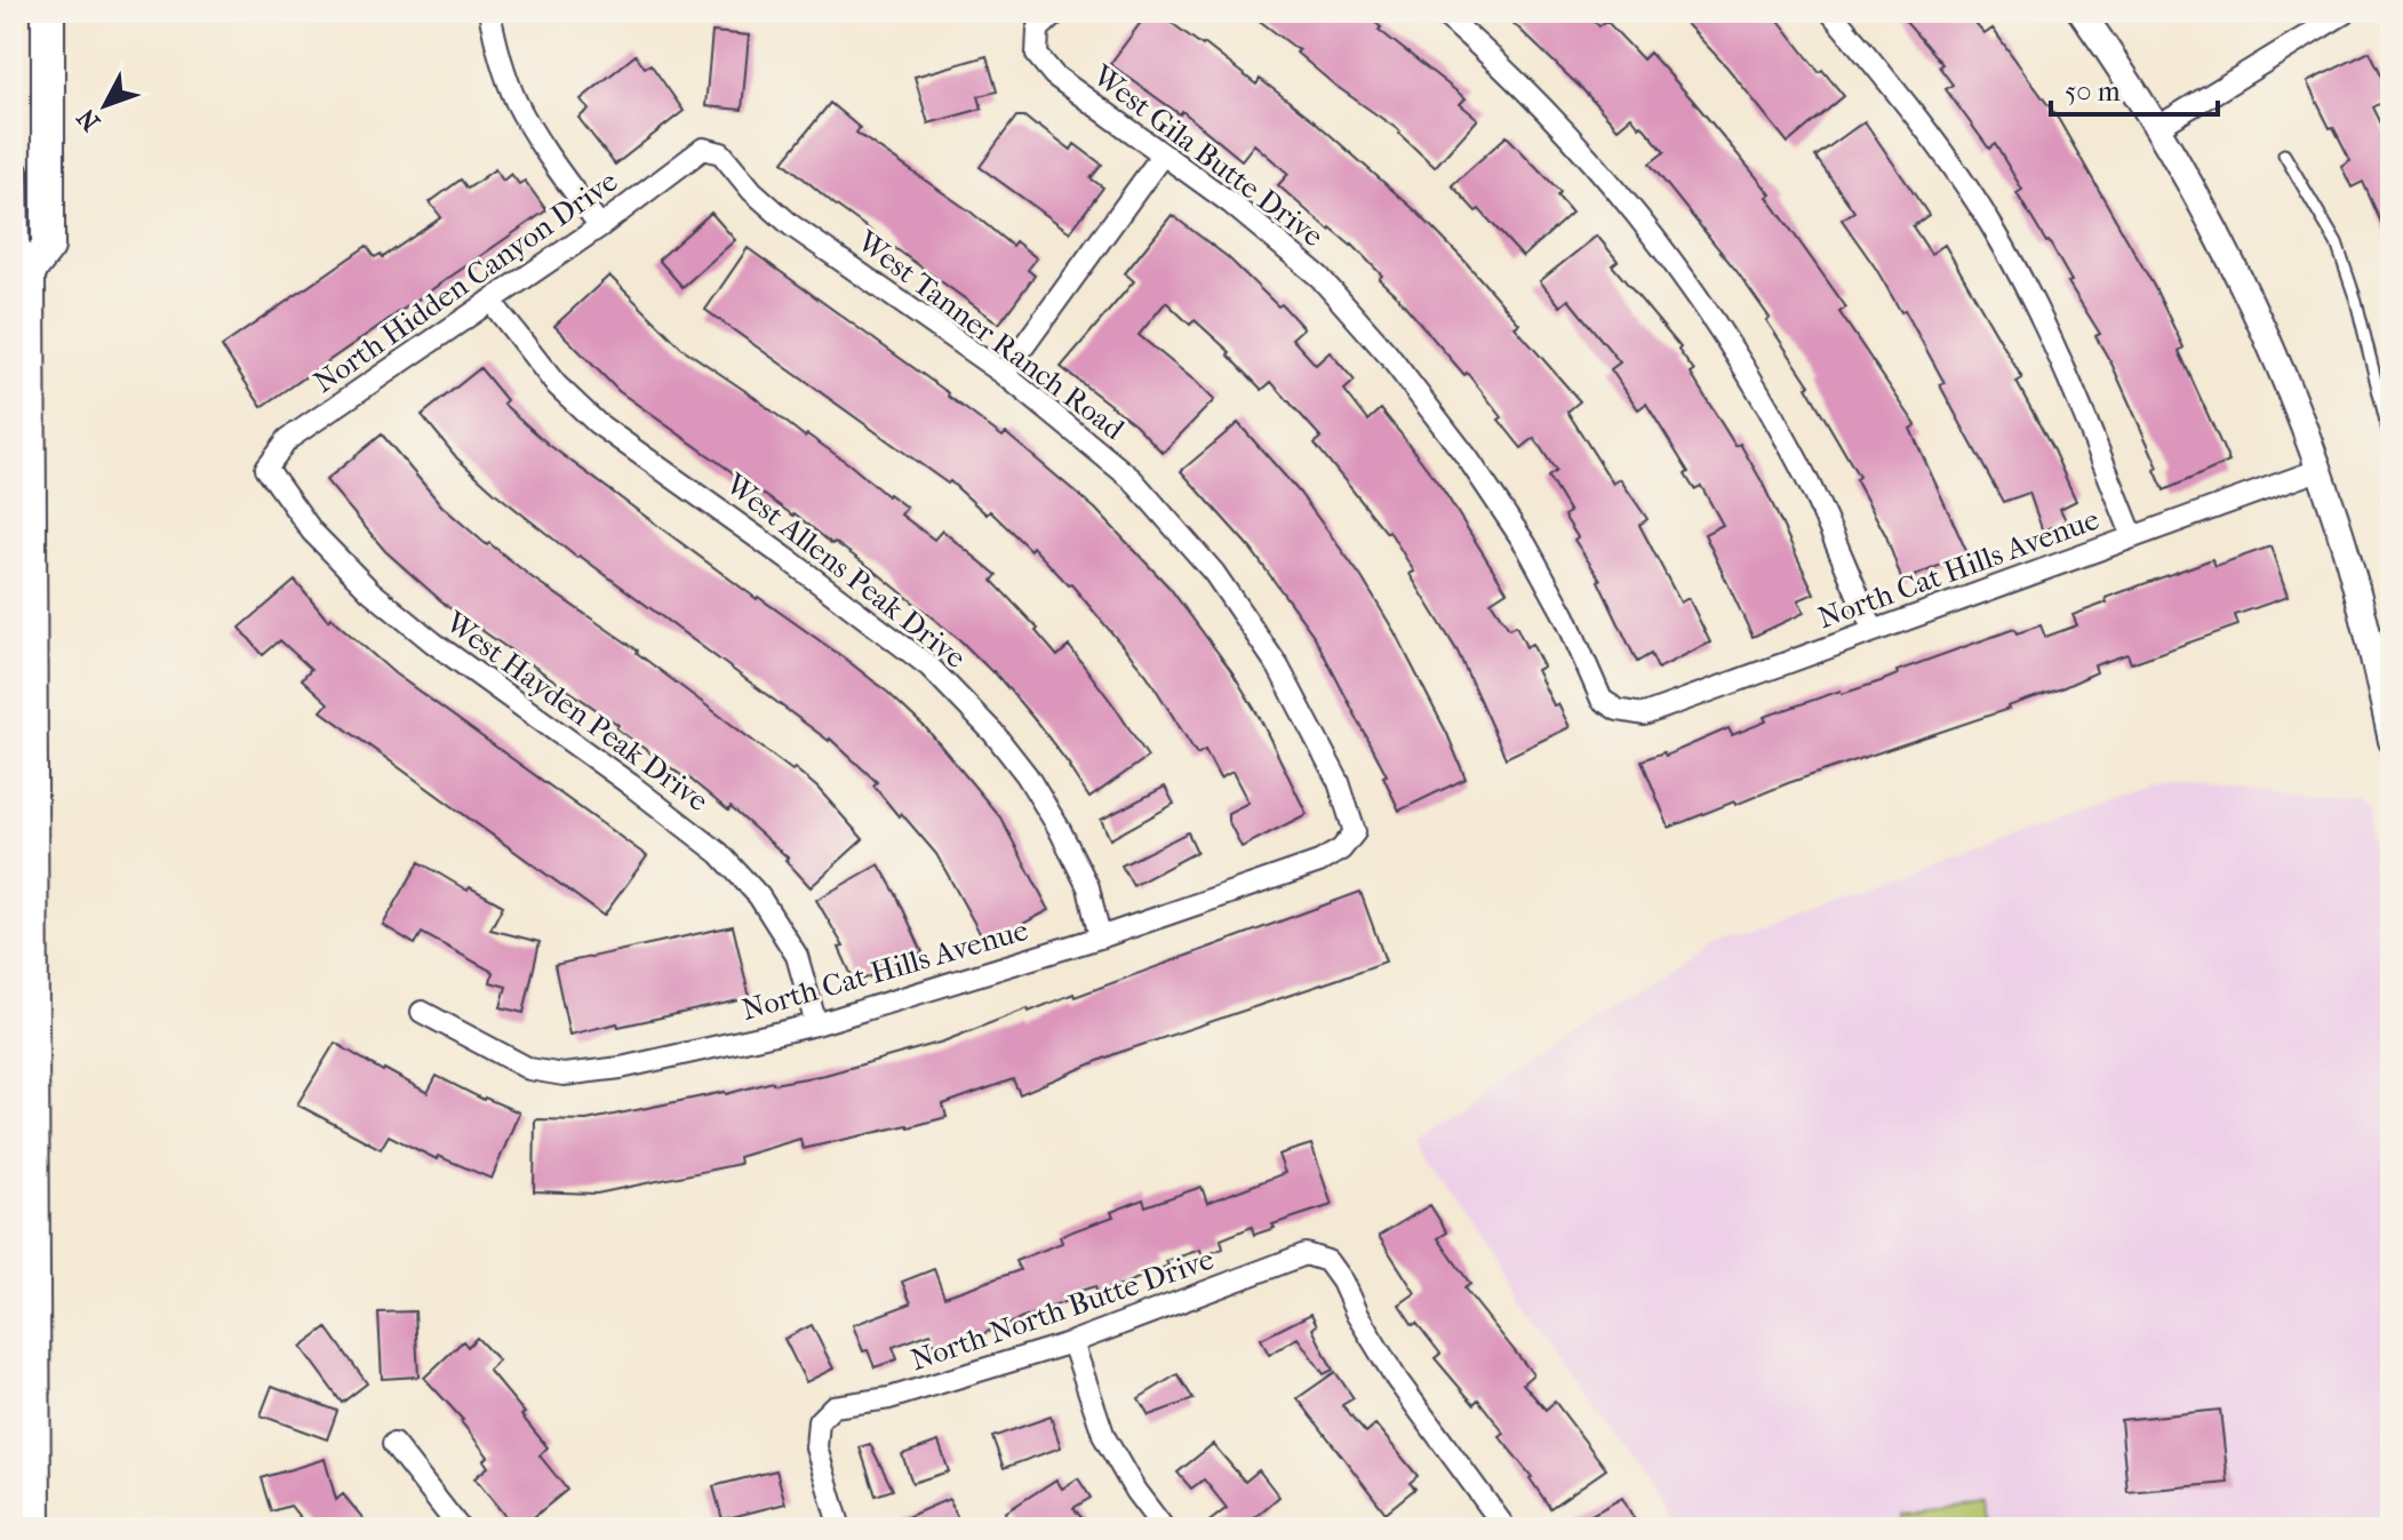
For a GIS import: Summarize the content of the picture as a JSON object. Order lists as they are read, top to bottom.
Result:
{
  "streets": {
    "street": [
      "West Gila Butte Drive",
      "North Hidden Canyon Drive",
      "West Tanner Ranch Road",
      "North Cat Hills Avenue",
      "West Allens Peak Drive",
      "West Hayden Peak Drive",
      "North North Butte Drive"
    ]
  },
  "crossings": [
    ["West Gila Butte Drive", "North Cat Hills Avenue"],
    ["North Hidden Canyon Drive", "West Tanner Ranch Road"],
    ["North Hidden Canyon Drive", "West Allens Peak Drive"],
    ["North Hidden Canyon Drive", "West Hayden Peak Drive"],
    ["West Tanner Ranch Road", "North Cat Hills Avenue"],
    ["North Cat Hills Avenue", "West Allens Peak Drive"],
    ["North Cat Hills Avenue", "West Hayden Peak Drive"]
  ],
  "scale_bar": "50 m",
  "north": "bottom left"
}
